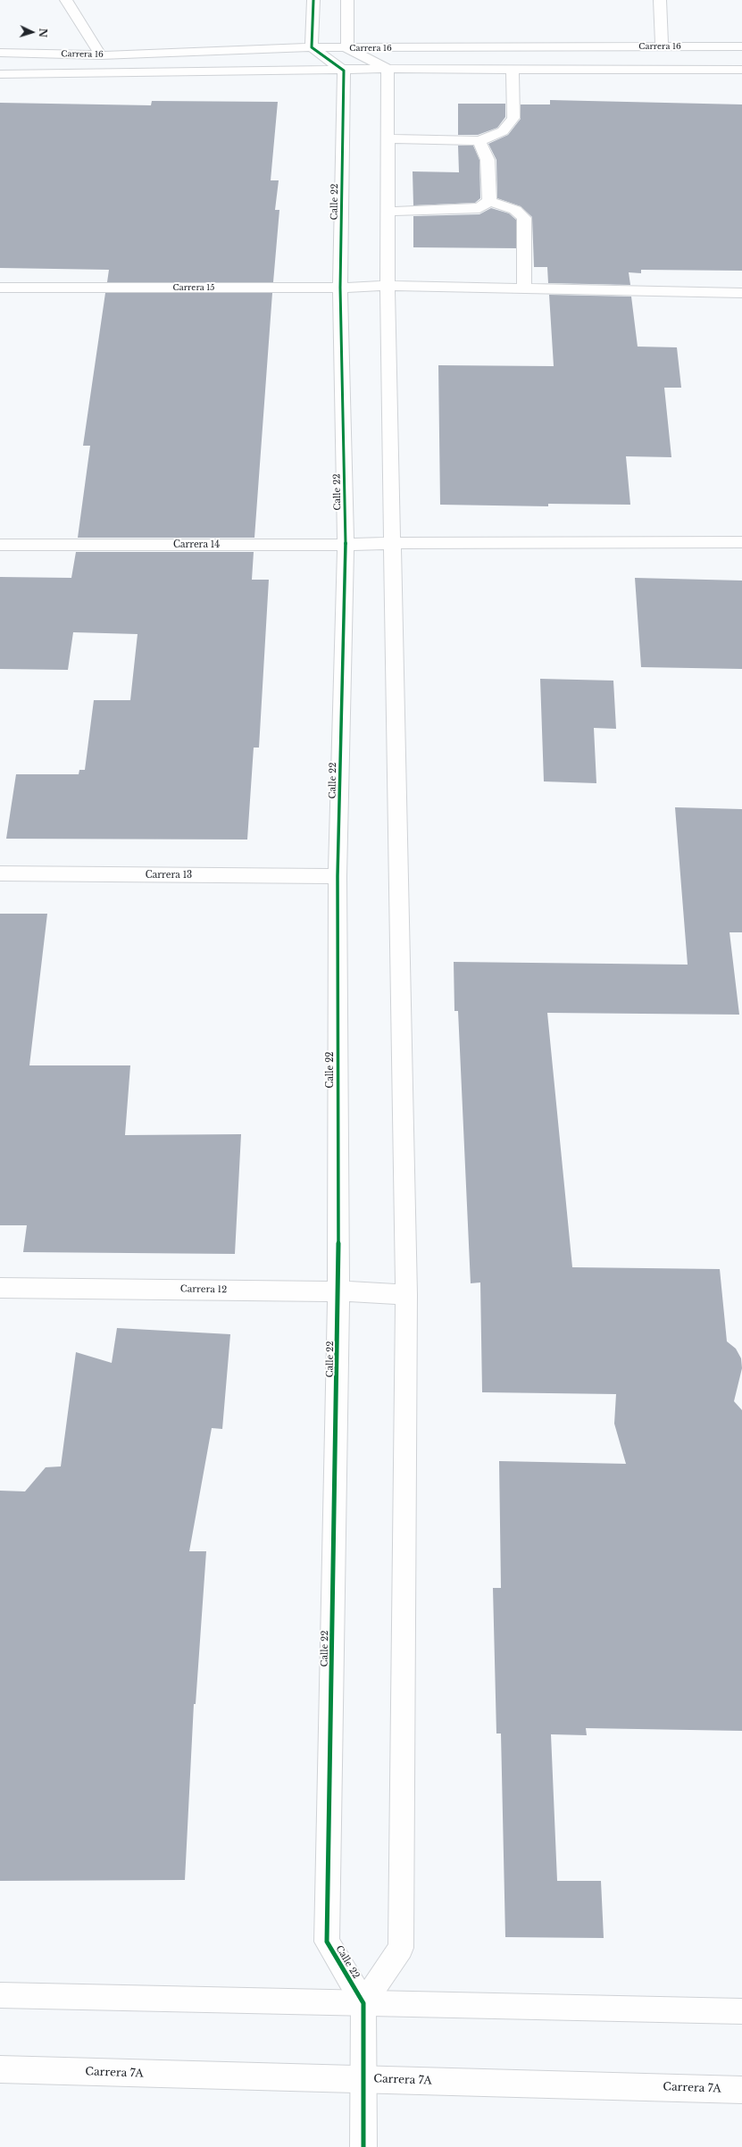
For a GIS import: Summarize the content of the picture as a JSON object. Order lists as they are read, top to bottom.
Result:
{
  "streets": {
    "street": [
      "Carrera 16",
      "Calle 22",
      "Carrera 15",
      "Carrera 14",
      "Carrera 13",
      "Carrera 12",
      "Carrera 7A"
    ]
  },
  "crossings": [
    ["Carrera 16", "Calle 22"],
    ["Calle 22", "Carrera 15"],
    ["Calle 22", "Carrera 14"],
    ["Calle 22", "Carrera 13"],
    ["Calle 22", "Carrera 12"]
  ],
  "north": "right"
}
